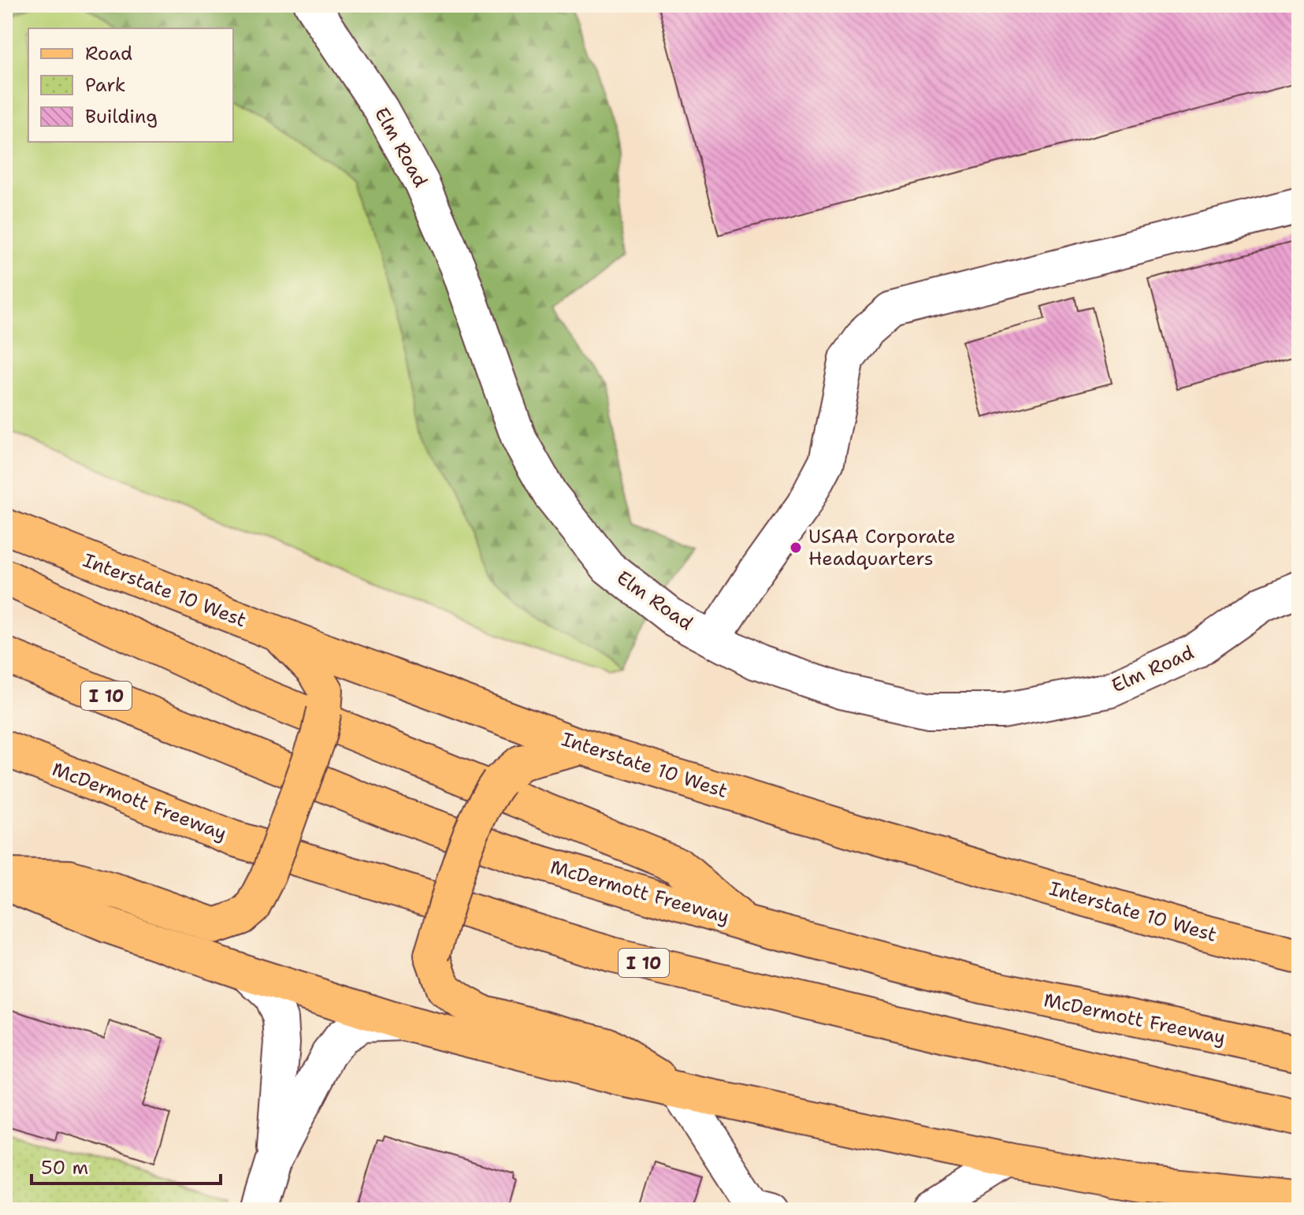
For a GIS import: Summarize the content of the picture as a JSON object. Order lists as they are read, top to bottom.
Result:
{
  "streets": {
    "main road": ["Interstate 10 West", "I 10", "McDermott Freeway"],
    "street": ["Elm Road"]
  },
  "places": ["USAA Corporate Headquarters"],
  "legend": ["Road", "Park", "Building"],
  "scale_bar": "50 m"
}
